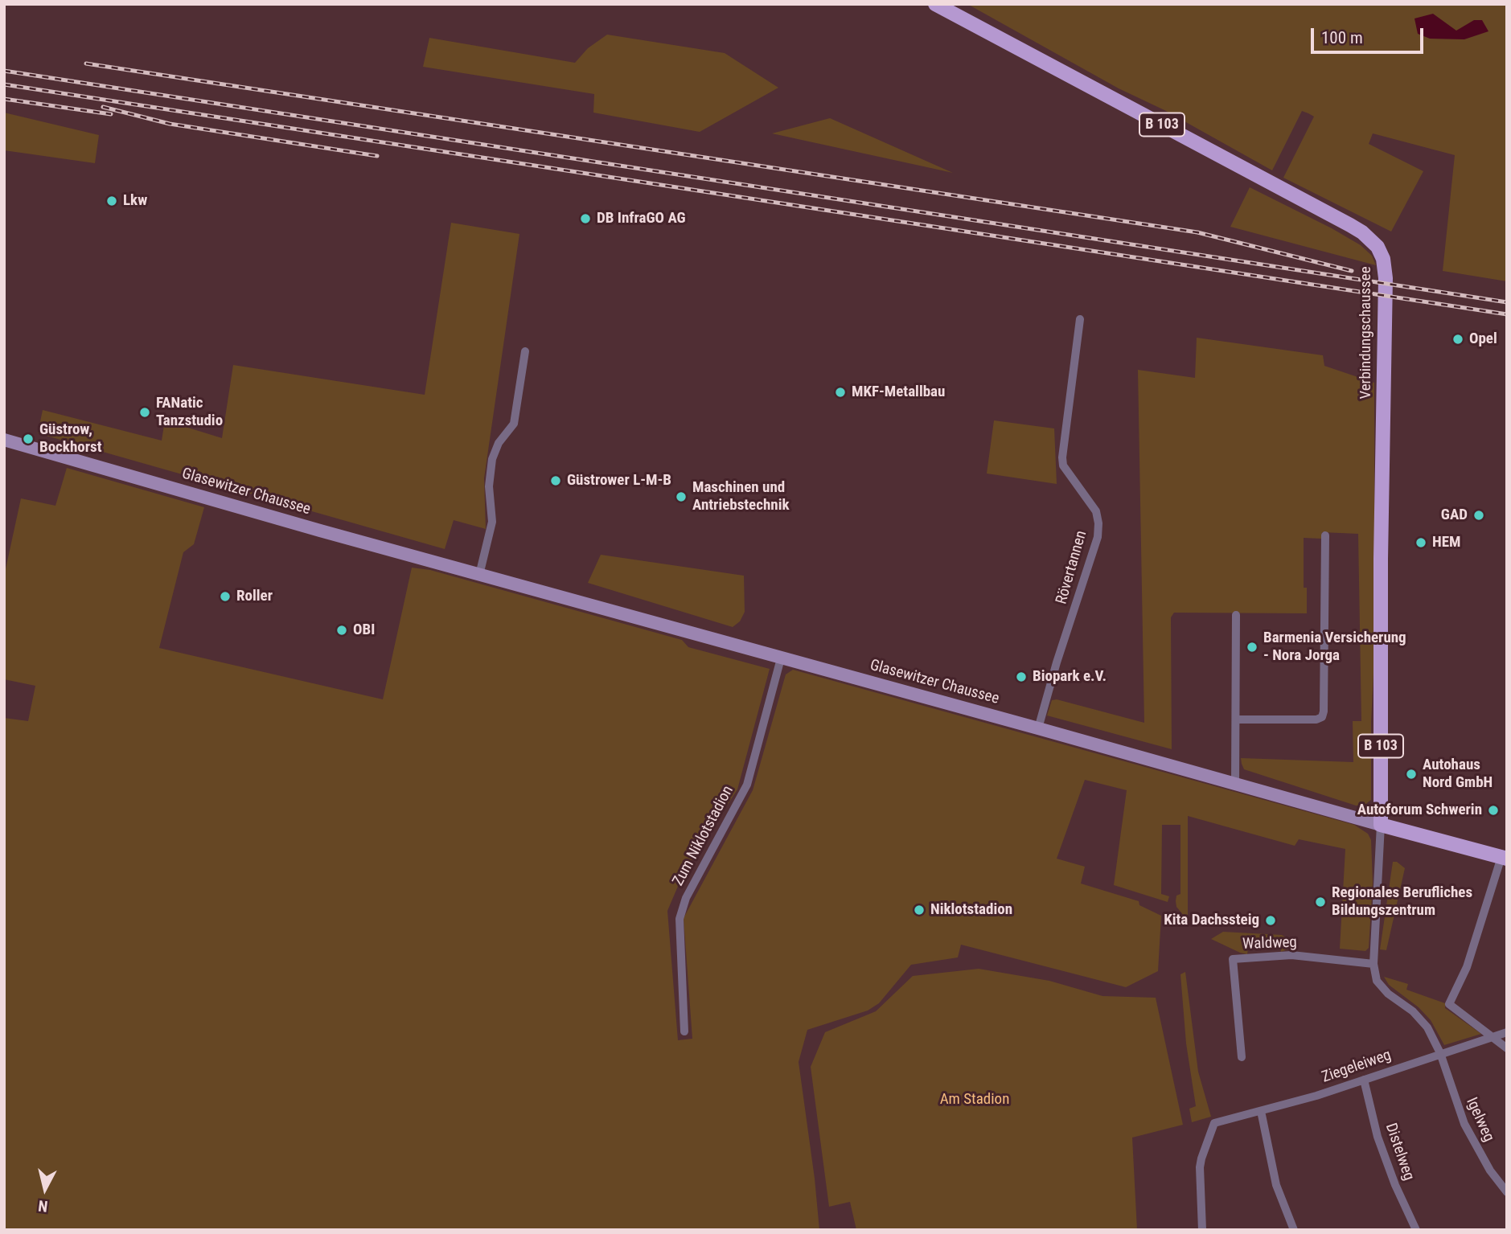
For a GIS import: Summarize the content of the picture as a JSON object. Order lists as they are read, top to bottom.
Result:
{
  "streets": {
    "main road": ["B 103", "Verbindungschaussee", "Glasewitzer Chaussee"],
    "street": [
      "Rövertannen",
      "Zum Niklotstadion",
      "Waldweg",
      "Ziegeleiweg",
      "Igelweg",
      "Distelweg"
    ]
  },
  "crossings": [
    ["Verbindungschaussee", "Glasewitzer Chaussee"],
    ["Glasewitzer Chaussee", "Rövertannen"],
    ["Glasewitzer Chaussee", "Zum Niklotstadion"],
    ["Ziegeleiweg", "Igelweg"],
    ["Ziegeleiweg", "Distelweg"]
  ],
  "parks": ["Am Stadion"],
  "places": [
    "Lkw",
    "DB InfraGO AG",
    "Opel",
    "MKF-Metallbau",
    "FANatic Tanzstudio",
    "Güstrow, Bockhorst",
    "Güstrower L-M-B",
    "Maschinen und Antriebstechnik",
    "GAD",
    "HEM",
    "Roller",
    "OBI",
    "Barmenia Versicherung - Nora Jorga",
    "Biopark e.V.",
    "Autohaus Nord GmbH",
    "Autoforum Schwerin",
    "Regionales Berufliches Bildungszentrum",
    "Niklotstadion",
    "Kita Dachssteig"
  ],
  "scale_bar": "100 m",
  "north": "bottom"
}
